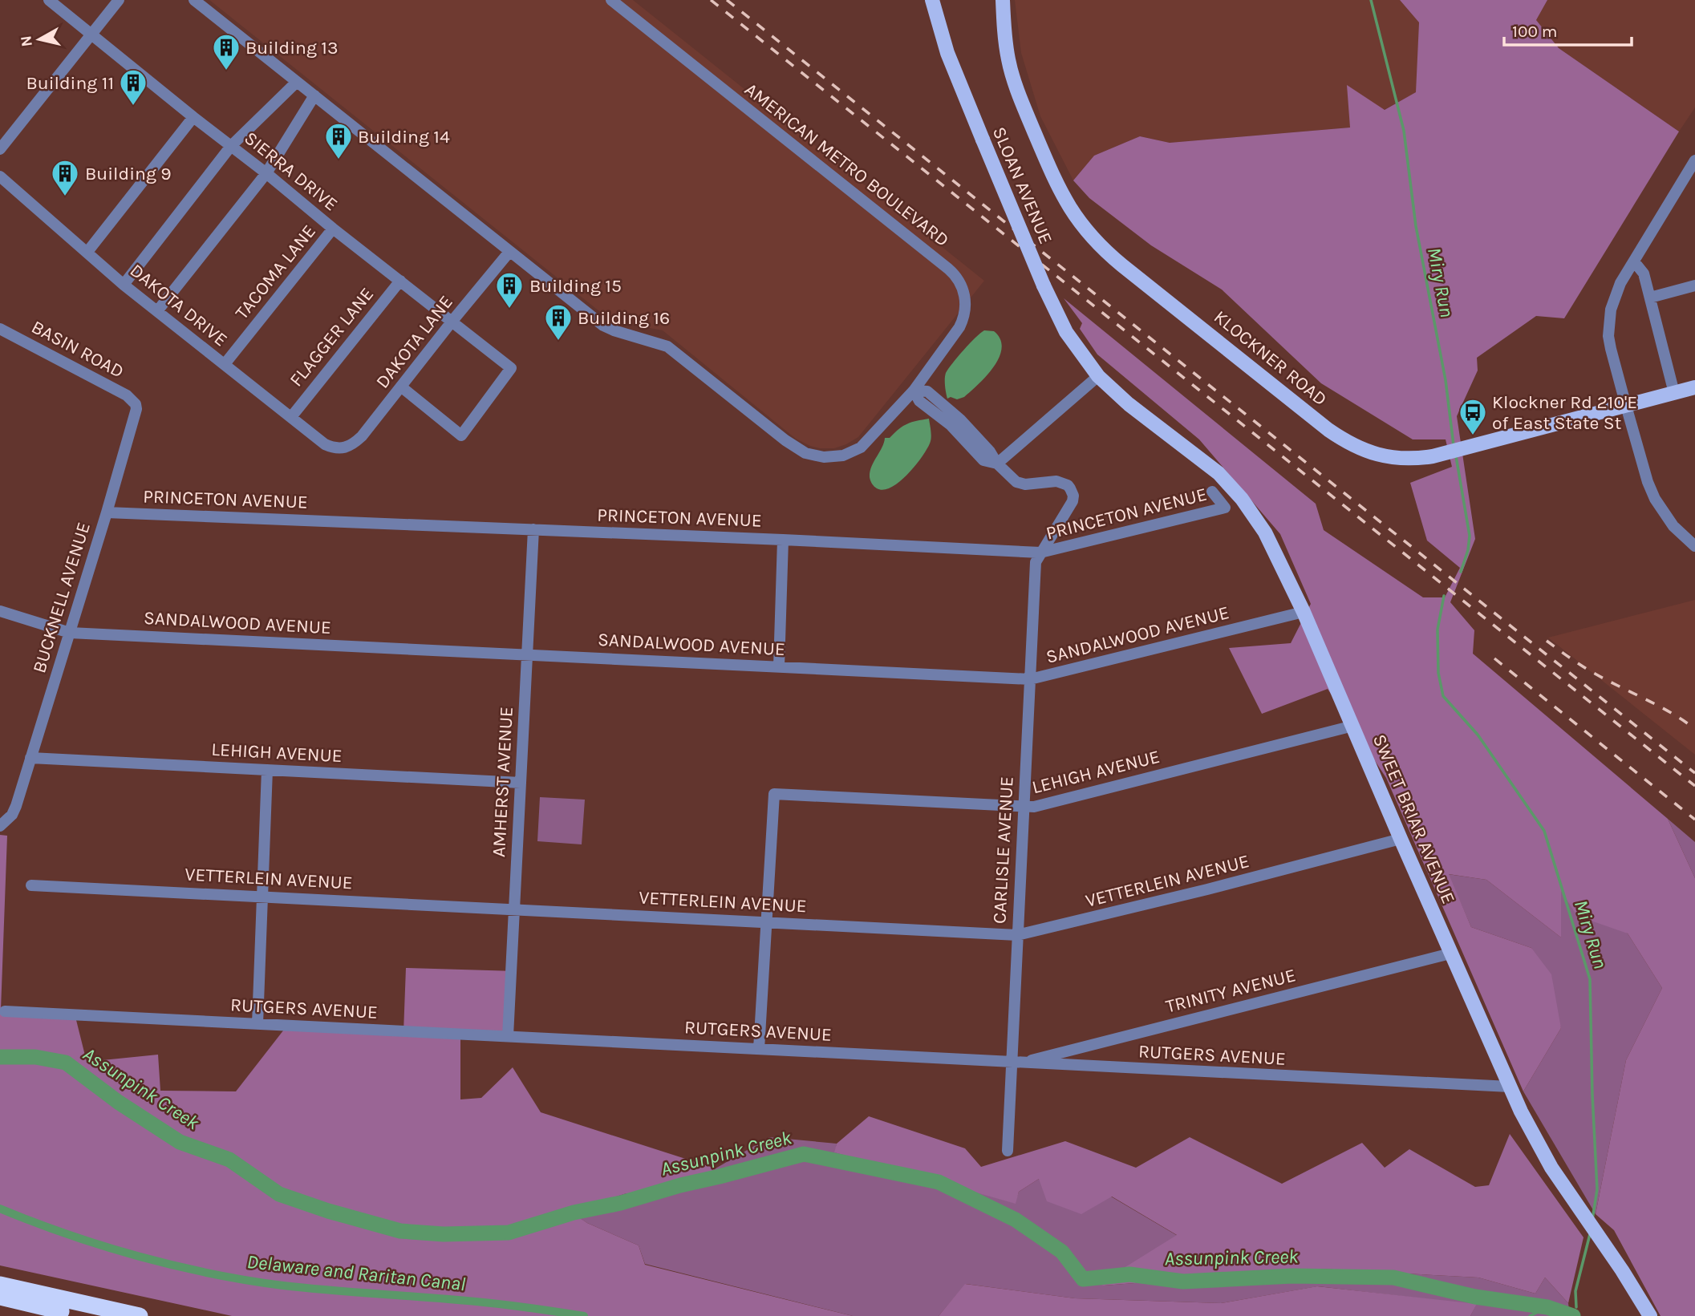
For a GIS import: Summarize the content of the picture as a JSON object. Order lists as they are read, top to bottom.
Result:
{
  "streets": {
    "main road": ["SLOAN AVENUE", "KLOCKNER ROAD", "SWEET BRIAR AVENUE"],
    "street": [
      "AMERICAN METRO BOULEVARD",
      "SIERRA DRIVE",
      "TACOMA LANE",
      "DAKOTA DRIVE",
      "FLAGGER LANE",
      "DAKOTA LANE",
      "BASIN ROAD",
      "PRINCETON AVENUE",
      "BUCKNELL AVENUE",
      "SANDALWOOD AVENUE",
      "LEHIGH AVENUE",
      "AMHERST AVENUE",
      "CARLISLE AVENUE",
      "VETTERLEIN AVENUE",
      "TRINITY AVENUE",
      "RUTGERS AVENUE"
    ]
  },
  "crossings": [
    ["AMERICAN METRO BOULEVARD", "DAKOTA LANE"],
    ["SIERRA DRIVE", "TACOMA LANE"],
    ["SIERRA DRIVE", "FLAGGER LANE"],
    ["SIERRA DRIVE", "DAKOTA LANE"],
    ["SLOAN AVENUE", "SWEET BRIAR AVENUE"],
    ["TACOMA LANE", "DAKOTA DRIVE"],
    ["DAKOTA DRIVE", "FLAGGER LANE"],
    ["DAKOTA DRIVE", "DAKOTA LANE"],
    ["BASIN ROAD", "BUCKNELL AVENUE"],
    ["PRINCETON AVENUE", "BUCKNELL AVENUE"],
    ["PRINCETON AVENUE", "AMHERST AVENUE"],
    ["PRINCETON AVENUE", "CARLISLE AVENUE"],
    ["BUCKNELL AVENUE", "SANDALWOOD AVENUE"],
    ["BUCKNELL AVENUE", "LEHIGH AVENUE"],
    ["SANDALWOOD AVENUE", "AMHERST AVENUE"],
    ["SANDALWOOD AVENUE", "SWEET BRIAR AVENUE"],
    ["SANDALWOOD AVENUE", "CARLISLE AVENUE"],
    ["LEHIGH AVENUE", "AMHERST AVENUE"],
    ["LEHIGH AVENUE", "SWEET BRIAR AVENUE"],
    ["LEHIGH AVENUE", "CARLISLE AVENUE"],
    ["LEHIGH AVENUE", "VETTERLEIN AVENUE"],
    ["AMHERST AVENUE", "VETTERLEIN AVENUE"],
    ["AMHERST AVENUE", "RUTGERS AVENUE"],
    ["SWEET BRIAR AVENUE", "VETTERLEIN AVENUE"],
    ["SWEET BRIAR AVENUE", "TRINITY AVENUE"],
    ["SWEET BRIAR AVENUE", "RUTGERS AVENUE"],
    ["CARLISLE AVENUE", "VETTERLEIN AVENUE"],
    ["CARLISLE AVENUE", "TRINITY AVENUE"],
    ["CARLISLE AVENUE", "RUTGERS AVENUE"],
    ["TRINITY AVENUE", "RUTGERS AVENUE"]
  ],
  "water": ["Miry Run", "Assunpink Creek", "Delaware and Raritan Canal"],
  "places": {
    "building": [
      "Building 13",
      "Building 11",
      "Building 14",
      "Building 9",
      "Building 15",
      "Building 16"
    ],
    "bus stop": ["Klockner Rd 210'E of East State St"]
  },
  "scale_bar": "100 m",
  "north": "left"
}
